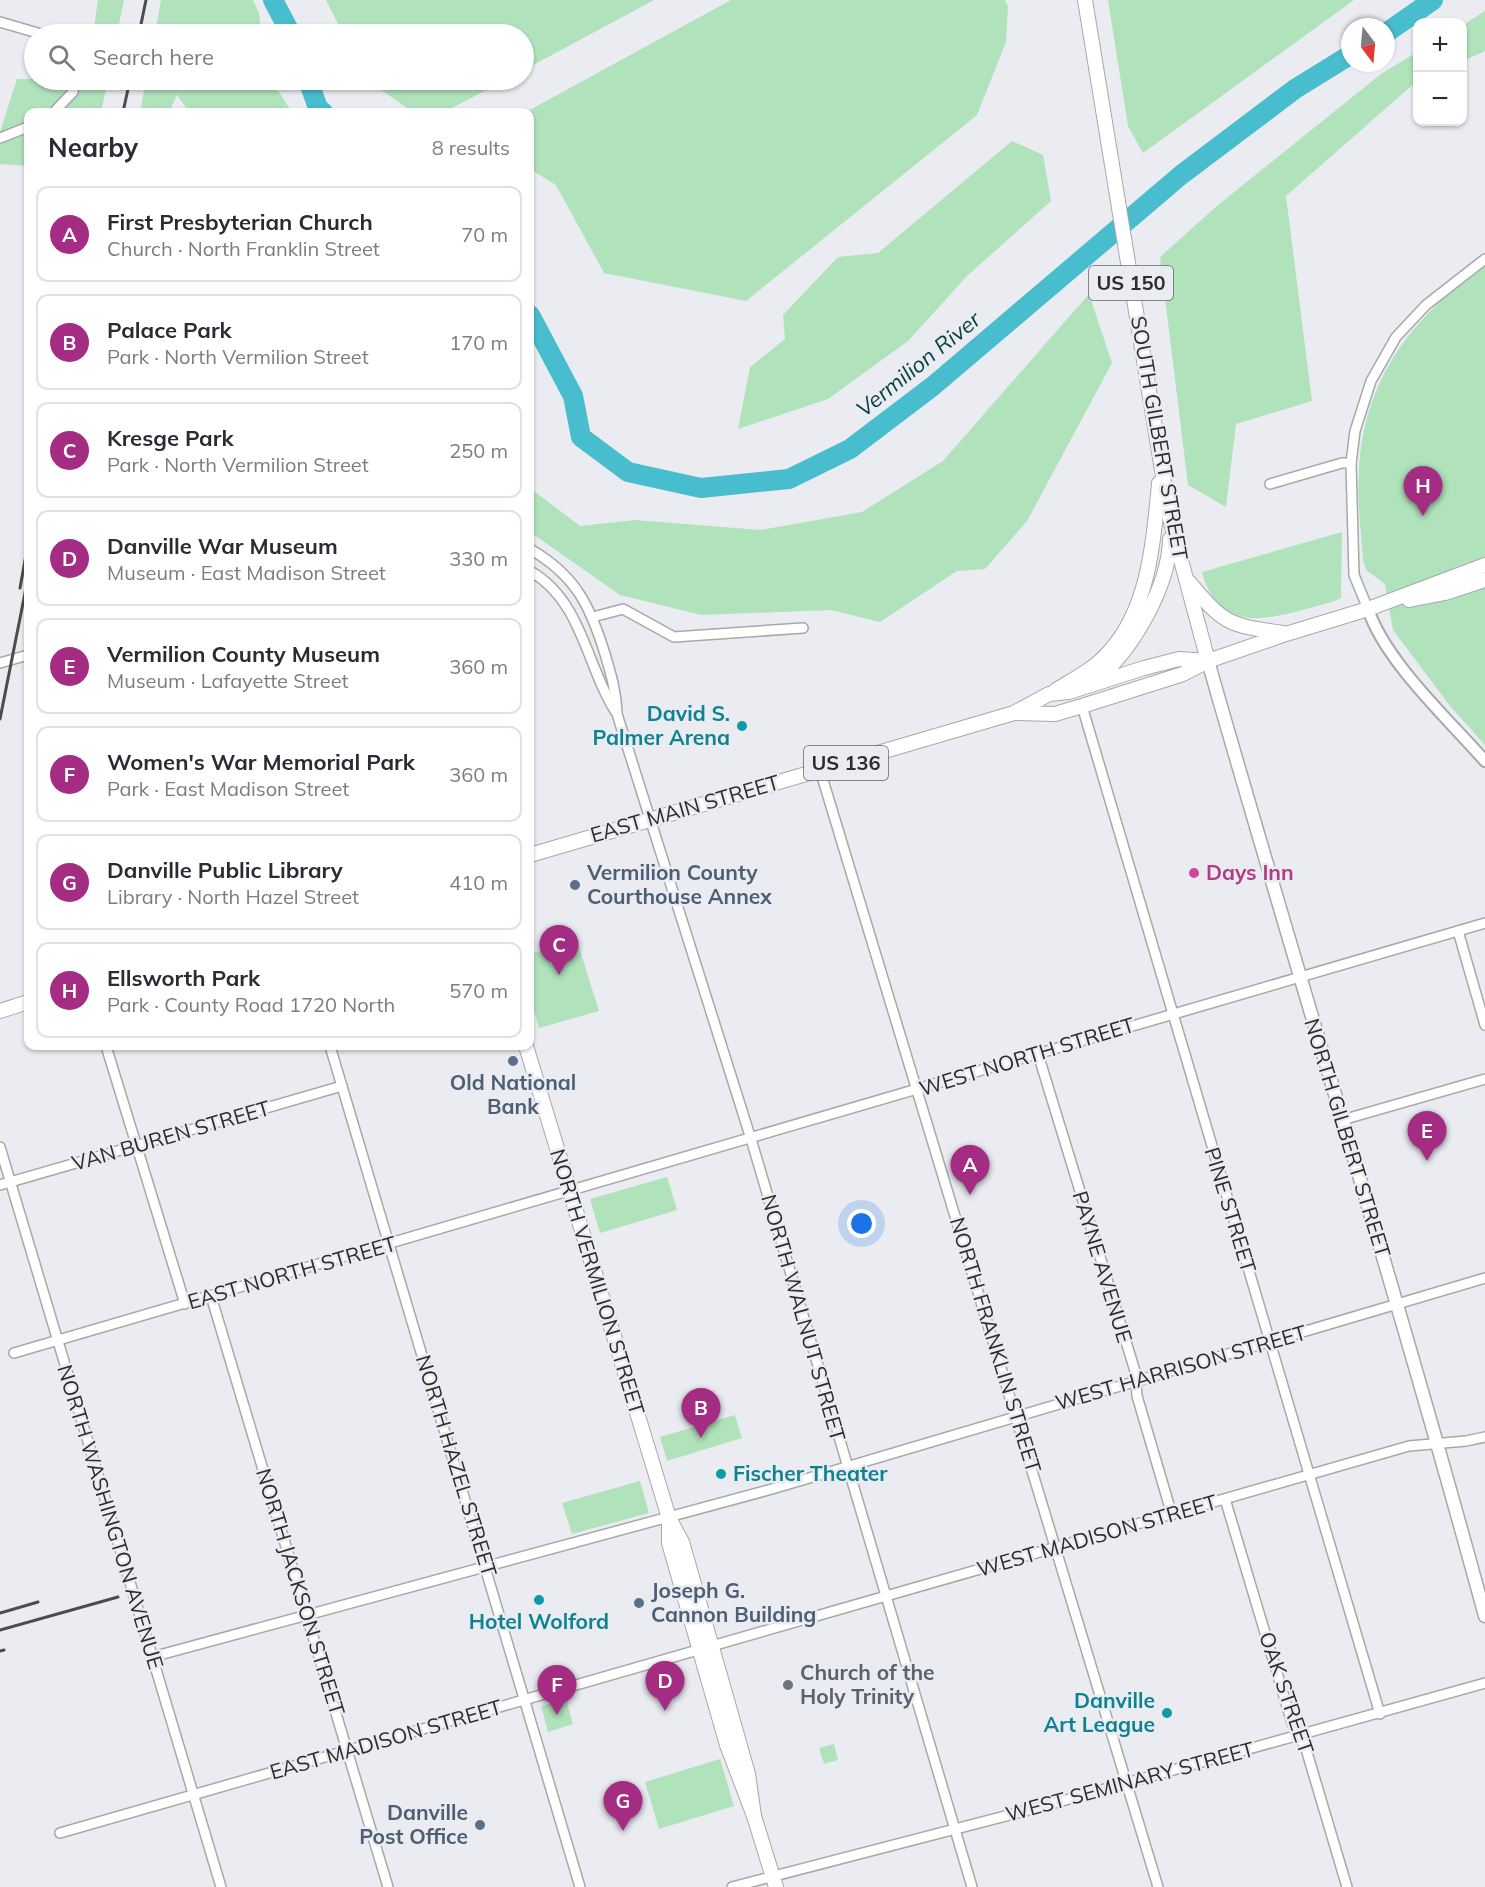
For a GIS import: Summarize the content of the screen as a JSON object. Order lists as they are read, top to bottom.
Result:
{
  "streets": {
    "main road": [
      "US 150",
      "SOUTH GILBERT STREET",
      "US 136",
      "EAST MAIN STREET",
      "NORTH GILBERT STREET",
      "NORTH VERMILION STREET"
    ],
    "street": [
      "WEST NORTH STREET",
      "VAN BUREN STREET",
      "PINE STREET",
      "PAYNE AVENUE",
      "EAST NORTH STREET",
      "NORTH WALNUT STREET",
      "NORTH FRANKLIN STREET",
      "WEST HARRISON STREET",
      "NORTH HAZEL STREET",
      "NORTH WASHINGTON AVENUE",
      "WEST MADISON STREET",
      "NORTH JACKSON STREET",
      "OAK STREET",
      "EAST MADISON STREET",
      "WEST SEMINARY STREET"
    ]
  },
  "crossings": [
    ["SOUTH GILBERT STREET", "EAST MAIN STREET"],
    ["SOUTH GILBERT STREET", "NORTH GILBERT STREET"],
    ["EAST MAIN STREET", "NORTH GILBERT STREET"],
    ["EAST MAIN STREET", "PINE STREET"],
    ["EAST MAIN STREET", "NORTH WALNUT STREET"],
    ["EAST MAIN STREET", "NORTH FRANKLIN STREET"],
    ["WEST NORTH STREET", "NORTH GILBERT STREET"],
    ["WEST NORTH STREET", "PINE STREET"],
    ["WEST NORTH STREET", "PAYNE AVENUE"],
    ["WEST NORTH STREET", "EAST NORTH STREET"],
    ["WEST NORTH STREET", "NORTH VERMILION STREET"],
    ["WEST NORTH STREET", "NORTH WALNUT STREET"],
    ["WEST NORTH STREET", "NORTH FRANKLIN STREET"],
    ["VAN BUREN STREET", "NORTH HAZEL STREET"],
    ["VAN BUREN STREET", "NORTH WASHINGTON AVENUE"],
    ["NORTH GILBERT STREET", "WEST HARRISON STREET"],
    ["NORTH GILBERT STREET", "WEST MADISON STREET"],
    ["PINE STREET", "WEST HARRISON STREET"],
    ["PINE STREET", "WEST MADISON STREET"],
    ["PINE STREET", "WEST SEMINARY STREET"],
    ["PAYNE AVENUE", "WEST HARRISON STREET"],
    ["PAYNE AVENUE", "WEST MADISON STREET"],
    ["EAST NORTH STREET", "NORTH VERMILION STREET"],
    ["EAST NORTH STREET", "NORTH HAZEL STREET"],
    ["EAST NORTH STREET", "NORTH WASHINGTON AVENUE"],
    ["EAST NORTH STREET", "NORTH JACKSON STREET"],
    ["NORTH VERMILION STREET", "WEST HARRISON STREET"],
    ["NORTH VERMILION STREET", "WEST MADISON STREET"],
    ["NORTH VERMILION STREET", "EAST MADISON STREET"],
    ["NORTH VERMILION STREET", "WEST SEMINARY STREET"],
    ["NORTH WALNUT STREET", "WEST HARRISON STREET"],
    ["NORTH WALNUT STREET", "WEST MADISON STREET"],
    ["NORTH WALNUT STREET", "WEST SEMINARY STREET"],
    ["NORTH FRANKLIN STREET", "WEST HARRISON STREET"],
    ["NORTH FRANKLIN STREET", "WEST MADISON STREET"],
    ["NORTH FRANKLIN STREET", "WEST SEMINARY STREET"],
    ["WEST HARRISON STREET", "NORTH HAZEL STREET"],
    ["WEST HARRISON STREET", "NORTH WASHINGTON AVENUE"],
    ["WEST HARRISON STREET", "NORTH JACKSON STREET"],
    ["NORTH HAZEL STREET", "EAST MADISON STREET"],
    ["NORTH WASHINGTON AVENUE", "EAST MADISON STREET"],
    ["WEST MADISON STREET", "OAK STREET"],
    ["WEST MADISON STREET", "EAST MADISON STREET"],
    ["NORTH JACKSON STREET", "EAST MADISON STREET"],
    ["OAK STREET", "WEST SEMINARY STREET"]
  ],
  "water": ["Vermilion River"],
  "places": [
    "David S. Palmer Arena",
    "Days Inn",
    "Vermilion County Courthouse Annex",
    "Old National Bank",
    "Fischer Theater",
    "Hotel Wolford",
    "Joseph G. Cannon Building",
    "Church of the Holy Trinity",
    "Danville Art League",
    "Danville Post Office"
  ],
  "north": "bottom",
  "page": {
    "map_buttons": ["+", "−"],
    "search": "Search here",
    "heading": ["Nearby", "8 results"],
    "list": [
      {
        "mark": "A",
        "name": "First Presbyterian Church",
        "note": "Church · North Franklin Street",
        "value": "70 m"
      },
      {
        "mark": "B",
        "name": "Palace Park",
        "note": "Park · North Vermilion Street",
        "value": "170 m"
      },
      {
        "mark": "C",
        "name": "Kresge Park",
        "note": "Park · North Vermilion Street",
        "value": "250 m"
      },
      {
        "mark": "D",
        "name": "Danville War Museum",
        "note": "Museum · East Madison Street",
        "value": "330 m"
      },
      {
        "mark": "E",
        "name": "Vermilion County Museum",
        "note": "Museum · Lafayette Street",
        "value": "360 m"
      },
      {
        "mark": "F",
        "name": "Women's War Memorial Park",
        "note": "Park · East Madison Street",
        "value": "360 m"
      },
      {
        "mark": "G",
        "name": "Danville Public Library",
        "note": "Library · North Hazel Street",
        "value": "410 m"
      },
      {
        "mark": "H",
        "name": "Ellsworth Park",
        "note": "Park · County Road 1720 North",
        "value": "570 m"
      }
    ],
    "pins": [
      "H",
      "C",
      "E",
      "A",
      "B",
      "D",
      "F",
      "G"
    ]
  }
}
